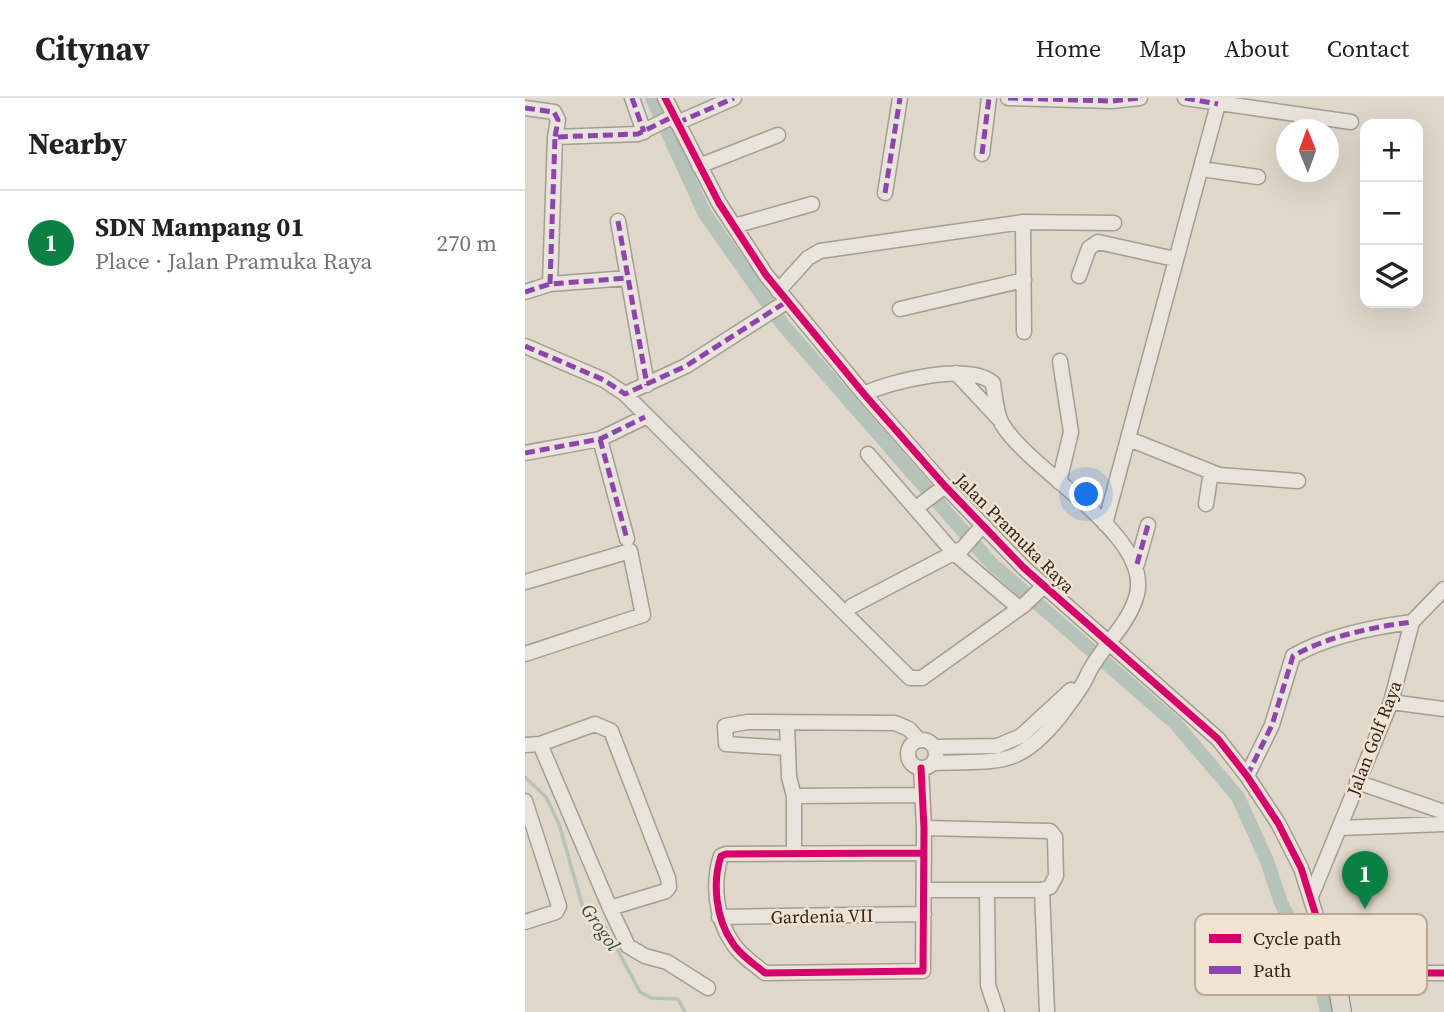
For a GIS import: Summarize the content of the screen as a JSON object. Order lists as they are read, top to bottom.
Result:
{
  "streets": {
    "street": ["Jalan Pramuka Raya", "Jalan Golf Raya", "Gardenia VII"]
  },
  "crossings": [
    ["Jalan Pramuka Raya", "Jalan Golf Raya"]
  ],
  "water": ["Grogol"],
  "legend": ["Cycle path", "Path"],
  "north": "top",
  "page": {
    "header": "Citynav",
    "nav": [
      "Home",
      "Map",
      "About",
      "Contact"
    ],
    "heading": "Nearby",
    "map_buttons": ["+", "−"],
    "list": [
      {
        "mark": "1",
        "name": "SDN Mampang 01",
        "note": "Place · Jalan Pramuka Raya",
        "value": "270 m"
      }
    ],
    "pins": "1"
  }
}
